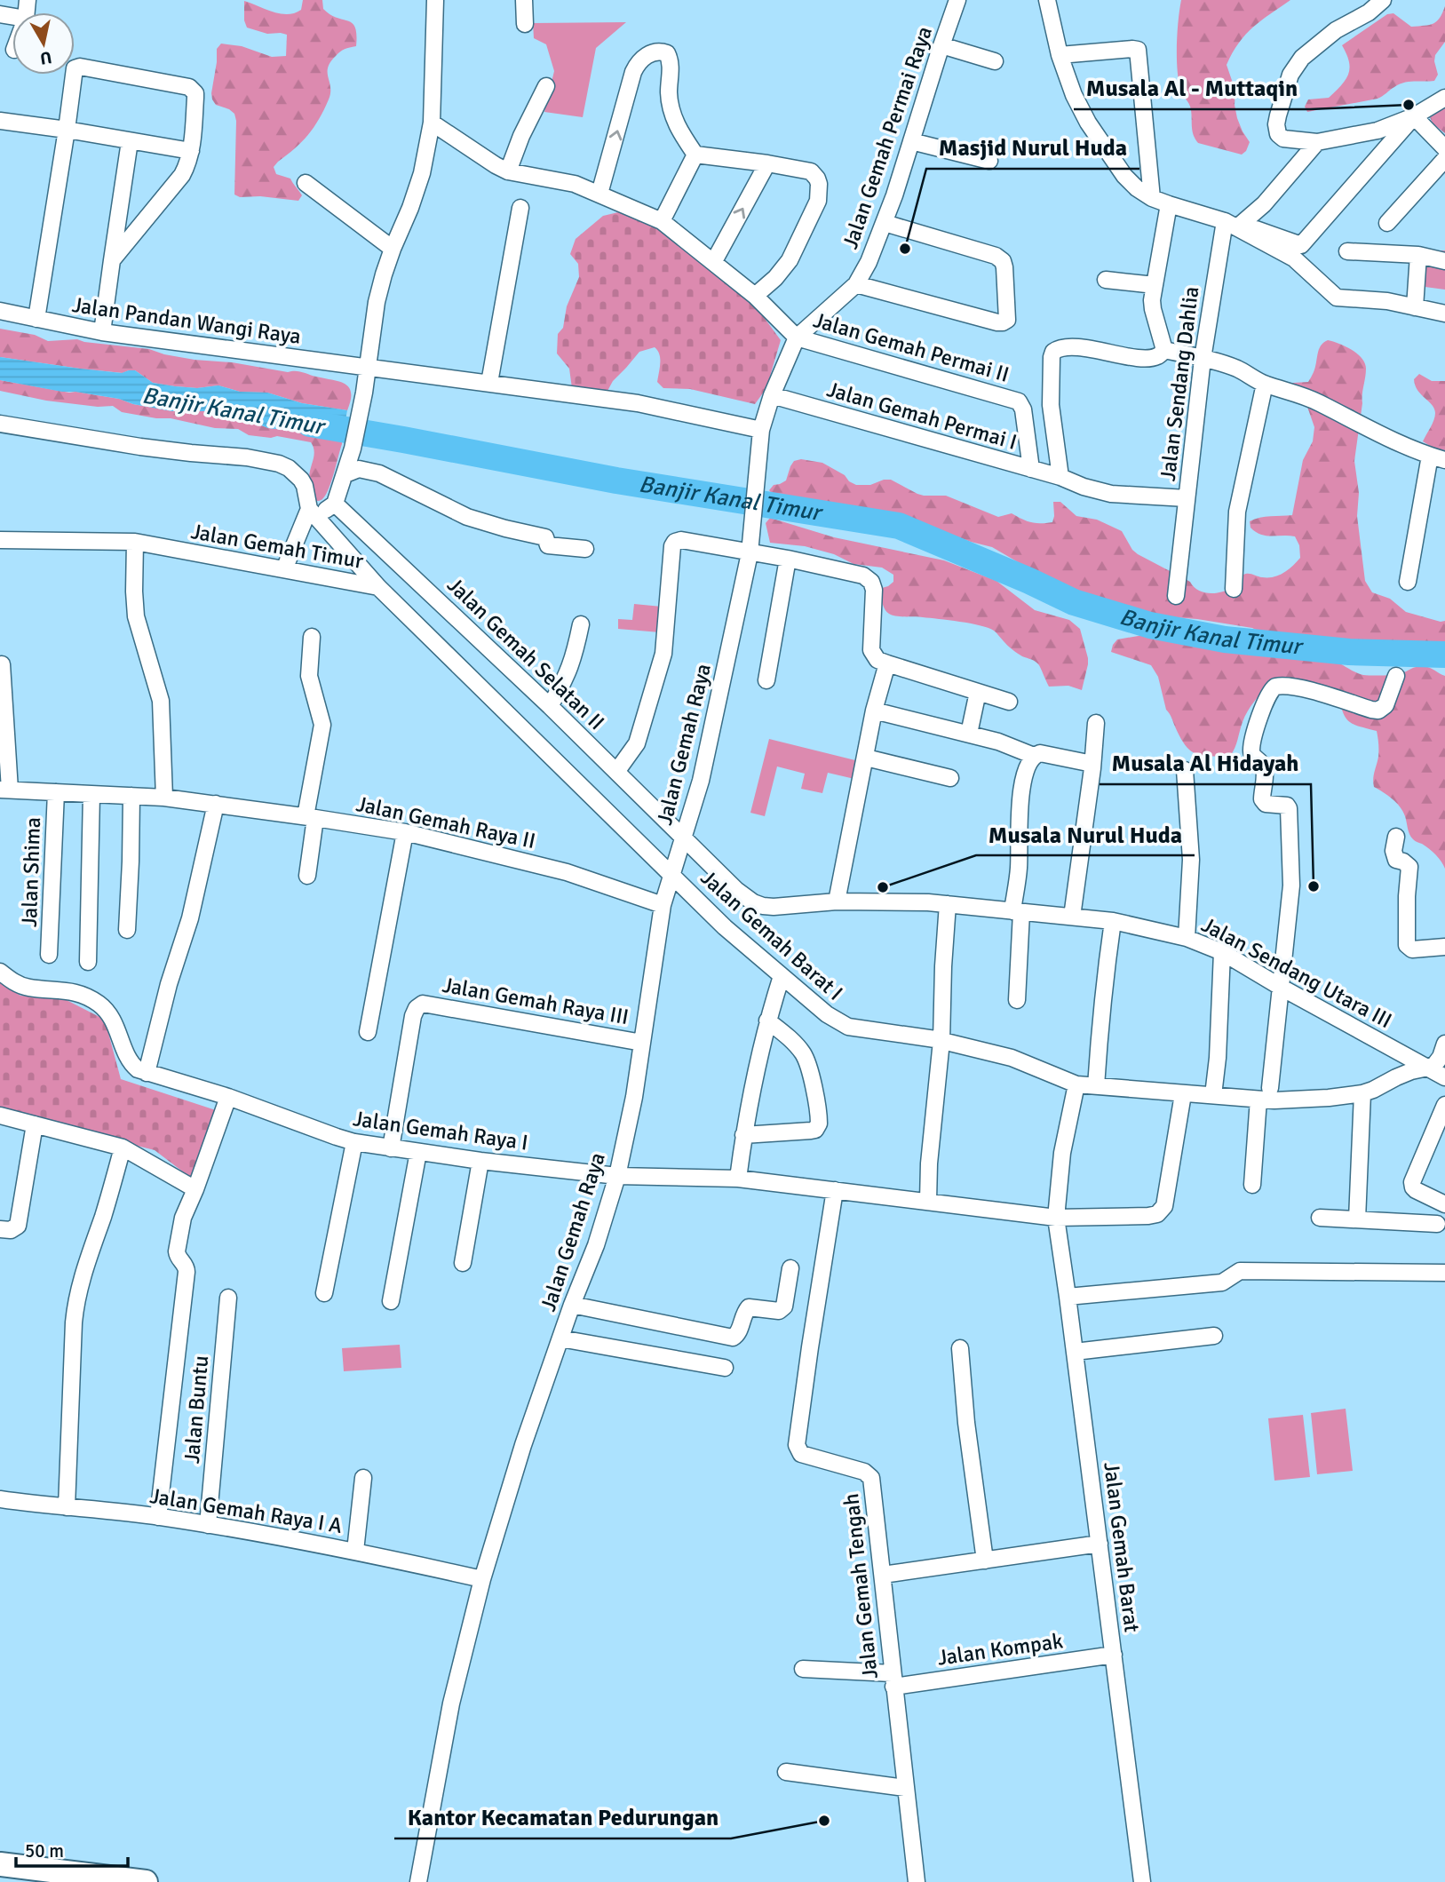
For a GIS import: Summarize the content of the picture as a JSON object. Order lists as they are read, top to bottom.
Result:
{
  "streets": {
    "street": [
      "Jalan Gemah Permai Raya",
      "Jalan Pandan Wangi Raya",
      "Jalan Gemah Permai II",
      "Jalan Sendang Dahlia",
      "Jalan Gemah Permai I",
      "Jalan Gemah Timur",
      "Jalan Gemah Selatan II",
      "Jalan Gemah Raya",
      "Jalan Gemah Raya II",
      "Jalan Shima",
      "Jalan Gemah Barat I",
      "Jalan Sendang Utara III",
      "Jalan Gemah Raya III",
      "Jalan Gemah Raya I",
      "Jalan Buntu",
      "Jalan Gemah Raya I A",
      "Jalan Gemah Barat",
      "Jalan Gemah Tengah",
      "Jalan Kompak"
    ]
  },
  "crossings": [
    ["Jalan Gemah Permai Raya", "Jalan Pandan Wangi Raya"],
    ["Jalan Gemah Permai Raya", "Jalan Gemah Permai II"],
    ["Jalan Gemah Permai Raya", "Jalan Gemah Permai I"],
    ["Jalan Gemah Permai Raya", "Jalan Gemah Raya"],
    ["Jalan Gemah Permai II", "Jalan Gemah Permai I"],
    ["Jalan Sendang Dahlia", "Jalan Gemah Permai I"],
    ["Jalan Gemah Timur", "Jalan Gemah Barat I"],
    ["Jalan Gemah Selatan II", "Jalan Gemah Raya"],
    ["Jalan Gemah Selatan II", "Jalan Sendang Utara III"],
    ["Jalan Gemah Raya", "Jalan Gemah Raya II"],
    ["Jalan Gemah Raya", "Jalan Gemah Barat I"],
    ["Jalan Gemah Raya", "Jalan Sendang Utara III"],
    ["Jalan Gemah Raya", "Jalan Gemah Raya III"],
    ["Jalan Gemah Raya", "Jalan Gemah Raya I"],
    ["Jalan Gemah Raya", "Jalan Gemah Raya I A"],
    ["Jalan Gemah Raya II", "Jalan Shima"],
    ["Jalan Gemah Barat I", "Jalan Sendang Utara III"],
    ["Jalan Gemah Barat I", "Jalan Gemah Barat"],
    ["Jalan Gemah Raya III", "Jalan Gemah Raya I"],
    ["Jalan Buntu", "Jalan Gemah Raya I A"],
    ["Jalan Gemah Barat", "Jalan Kompak"],
    ["Jalan Gemah Tengah", "Jalan Kompak"]
  ],
  "water": ["Banjir Kanal Timur"],
  "places": [
    "Musala Al - Muttaqin",
    "Masjid Nurul Huda",
    "Musala Al Hidayah",
    "Musala Nurul Huda",
    "Kantor Kecamatan Pedurungan"
  ],
  "scale_bar": "50 m",
  "north": "bottom"
}
